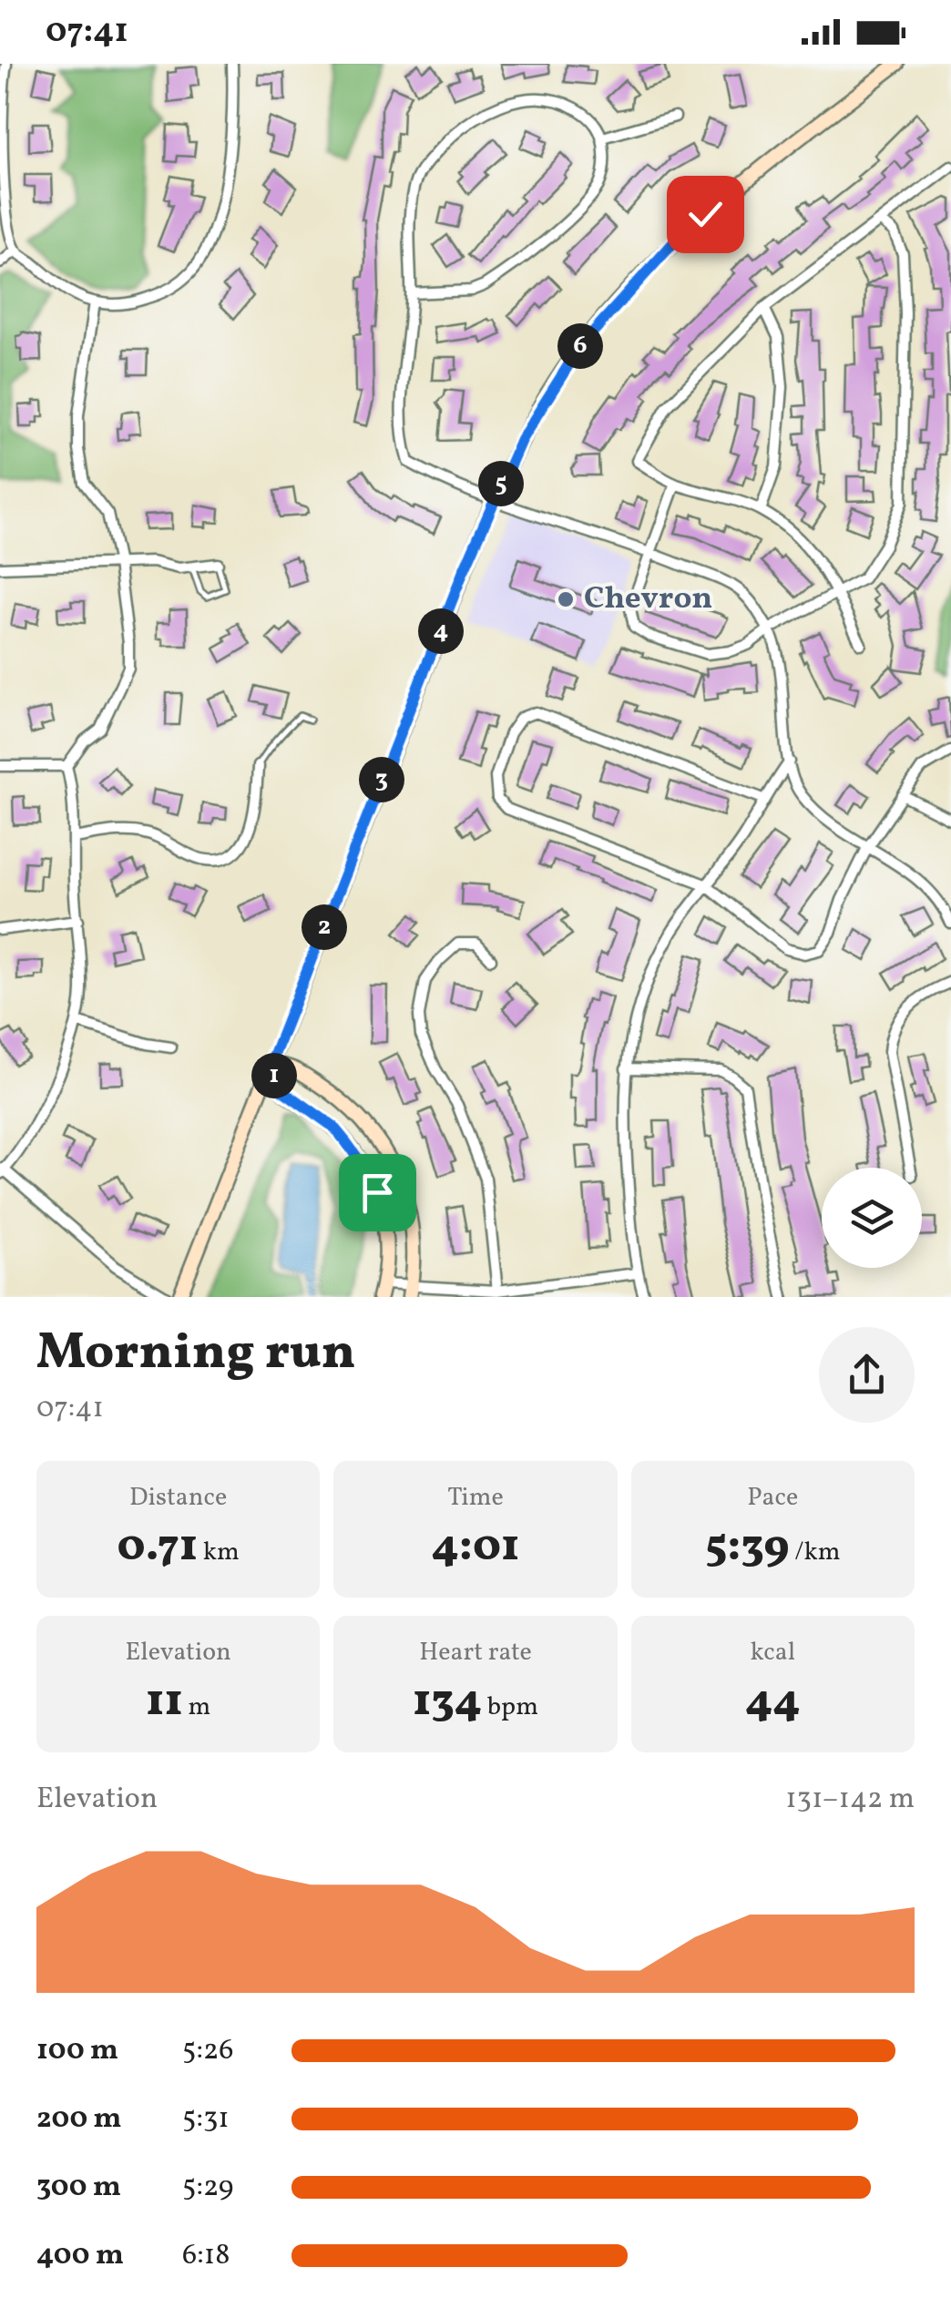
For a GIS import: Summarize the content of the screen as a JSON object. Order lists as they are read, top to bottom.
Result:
{
  "places": ["Chevron"],
  "page": {
    "status": "07:41",
    "pins": [
      "6",
      "5",
      "4",
      "3",
      "2",
      "1"
    ],
    "heading": ["Morning run", "07:41"],
    "stats": [
      ["Distance", "0.71 km"],
      ["Time", "4:01"],
      ["Pace", "5:39 /km"],
      ["Elevation", "11 m"],
      ["Heart rate", "134 bpm"],
      ["kcal", "44"]
    ],
    "chart": ["Elevation", "131–142 m"],
    "list": [
      {
        "name": "100 m",
        "note": "5:26"
      },
      {
        "name": "200 m",
        "note": "5:31"
      },
      {
        "name": "300 m",
        "note": "5:29"
      },
      {
        "name": "400 m",
        "note": "6:18"
      }
    ]
  }
}
